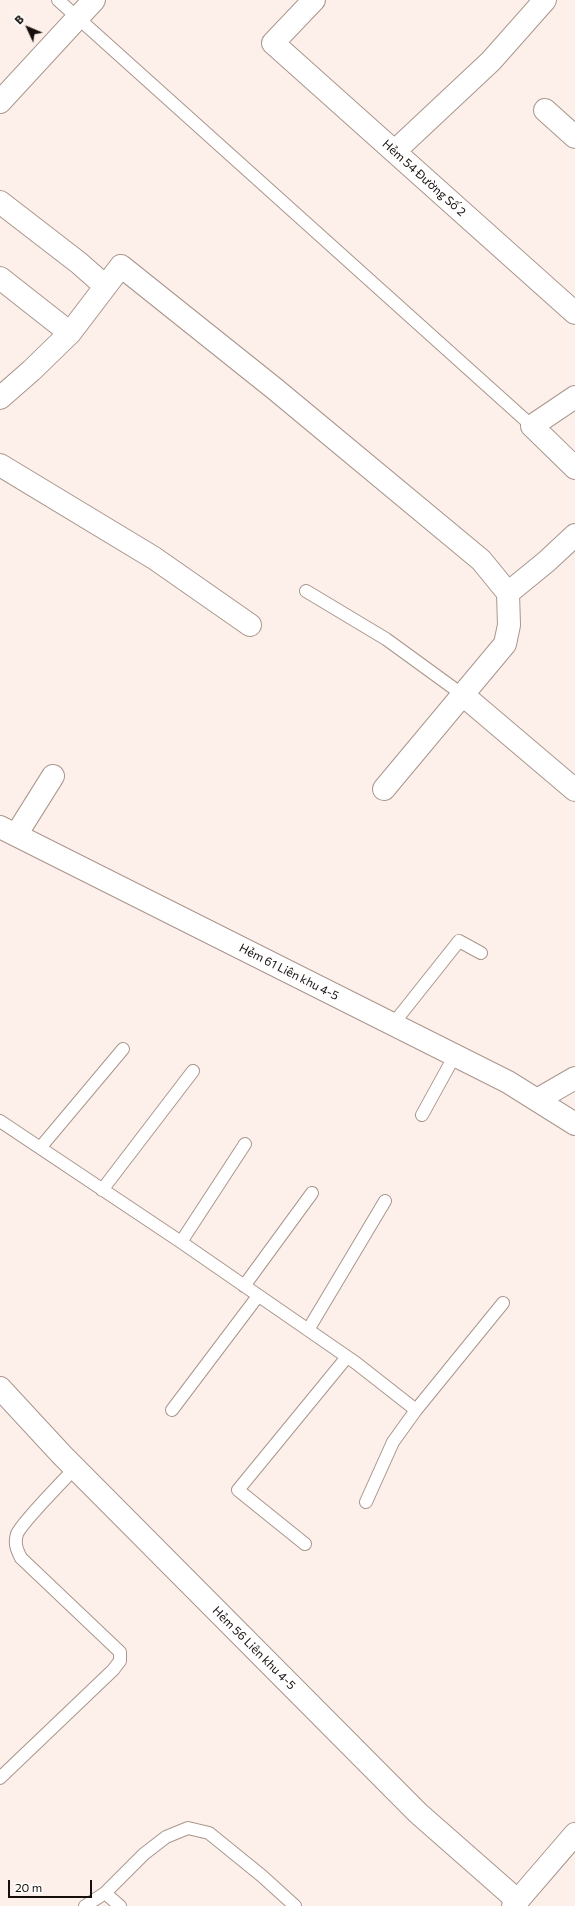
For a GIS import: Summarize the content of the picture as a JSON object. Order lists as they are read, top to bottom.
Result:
{
  "streets": {
    "street": ["Hẻm 54 Đường Số 2", "Hẻm 61 Liên khu 4-5", "Hẻm 56 Liên khu 4-5"]
  },
  "scale_bar": "20 m",
  "north": "top left"
}
